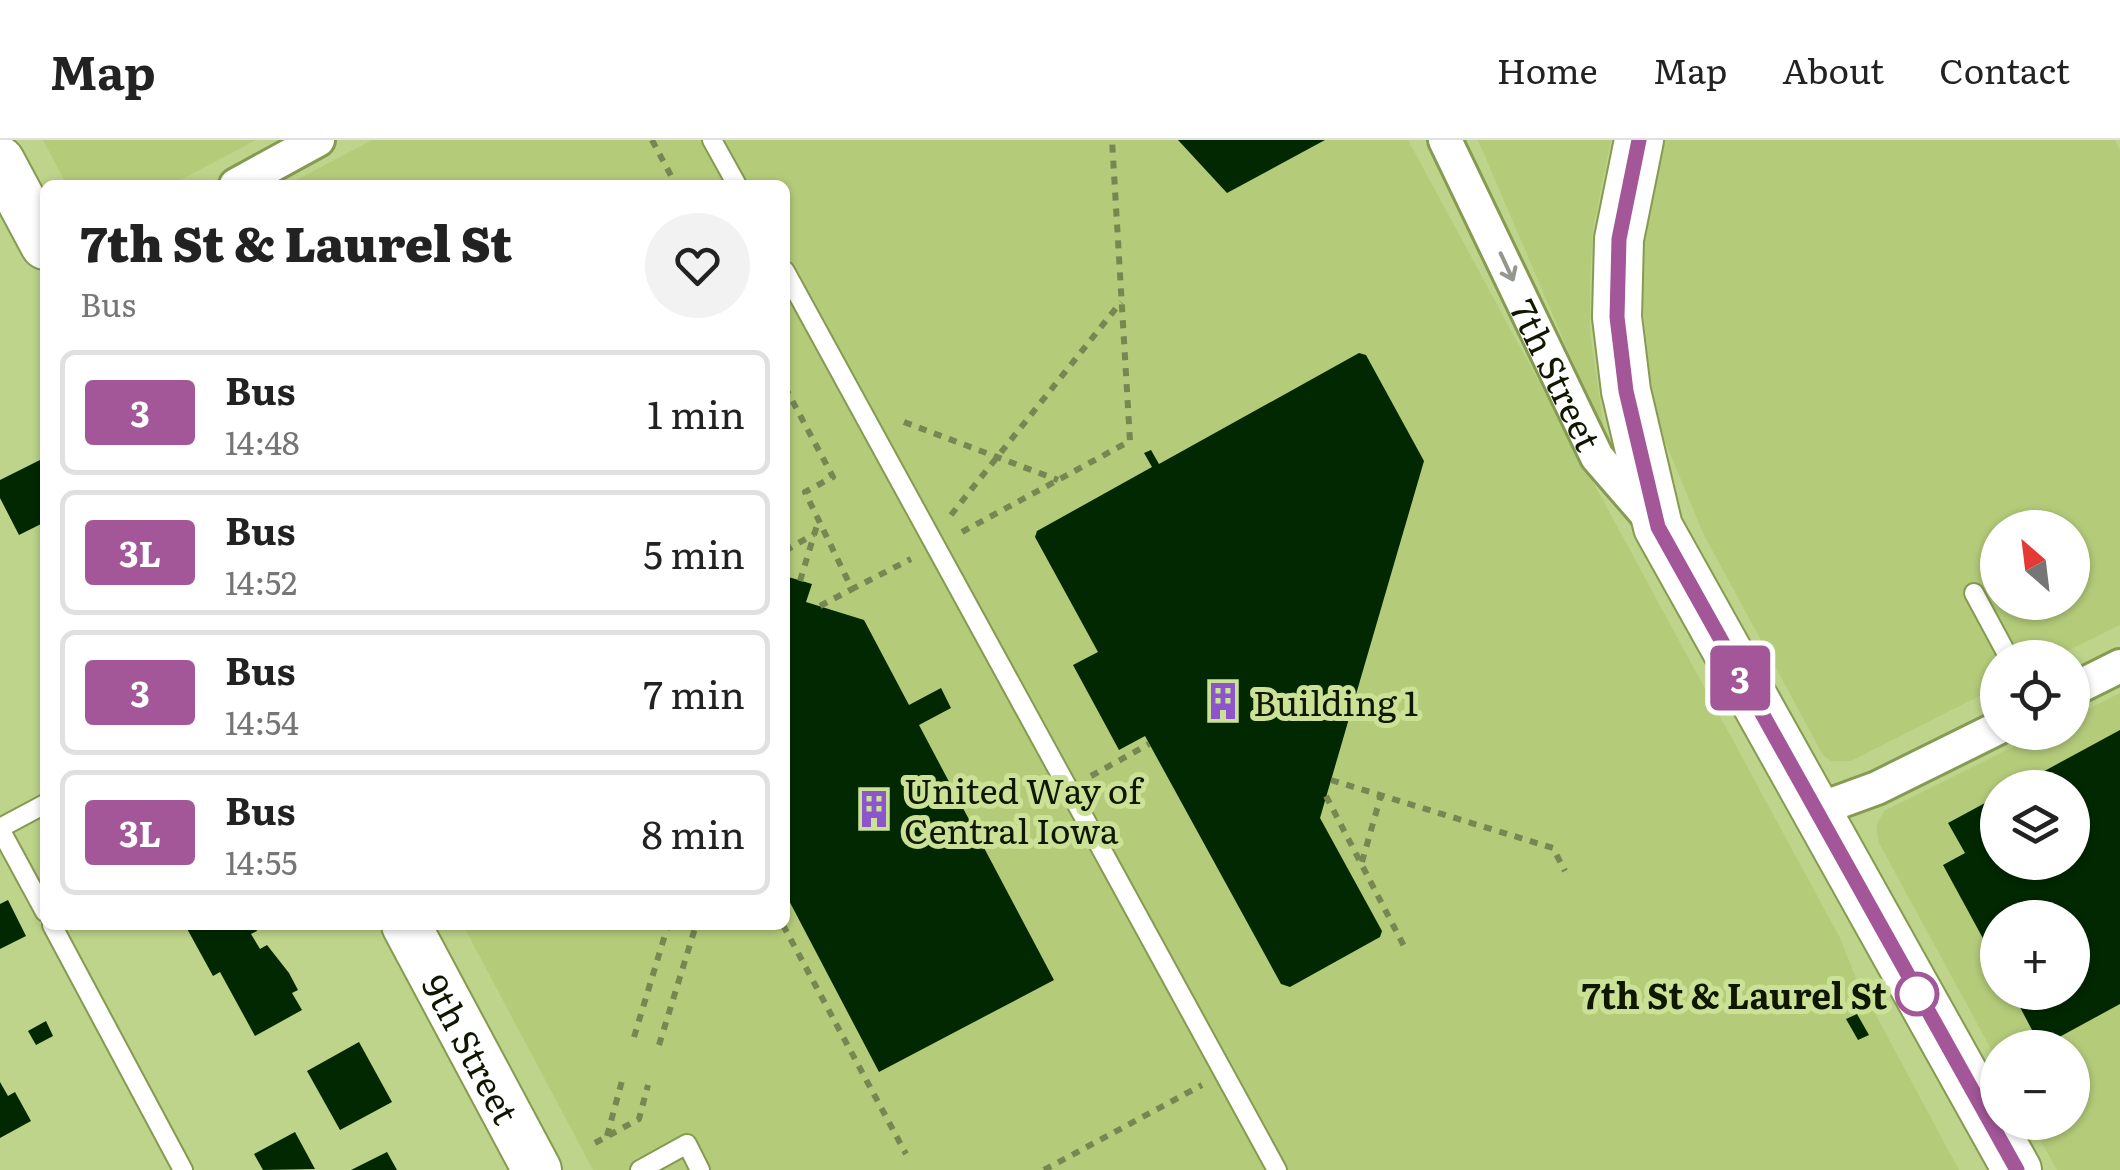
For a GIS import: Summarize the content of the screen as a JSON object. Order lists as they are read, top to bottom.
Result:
{
  "streets": {
    "main road": ["7th Street", "9th Street"]
  },
  "one_way": ["7th Street"],
  "places": {
    "building": ["Building 1", "United Way of Central Iowa"],
    "other": ["7th St & Laurel St"]
  },
  "lines": ["bus line 3"],
  "north": "top left",
  "page": {
    "header": "Map",
    "nav": [
      "Home",
      "Map",
      "About",
      "Contact"
    ],
    "on_map": "3",
    "heading": ["7th St & Laurel St", "Bus"],
    "list": [
      {
        "mark": "3",
        "name": "Bus",
        "note": "14:48",
        "value": "1 min"
      },
      {
        "mark": "3L",
        "name": "Bus",
        "note": "14:52",
        "value": "5 min"
      },
      {
        "mark": "3",
        "name": "Bus",
        "note": "14:54",
        "value": "7 min"
      },
      {
        "mark": "3L",
        "name": "Bus",
        "note": "14:55",
        "value": "8 min"
      }
    ],
    "map_buttons": ["+", "−"]
  }
}
